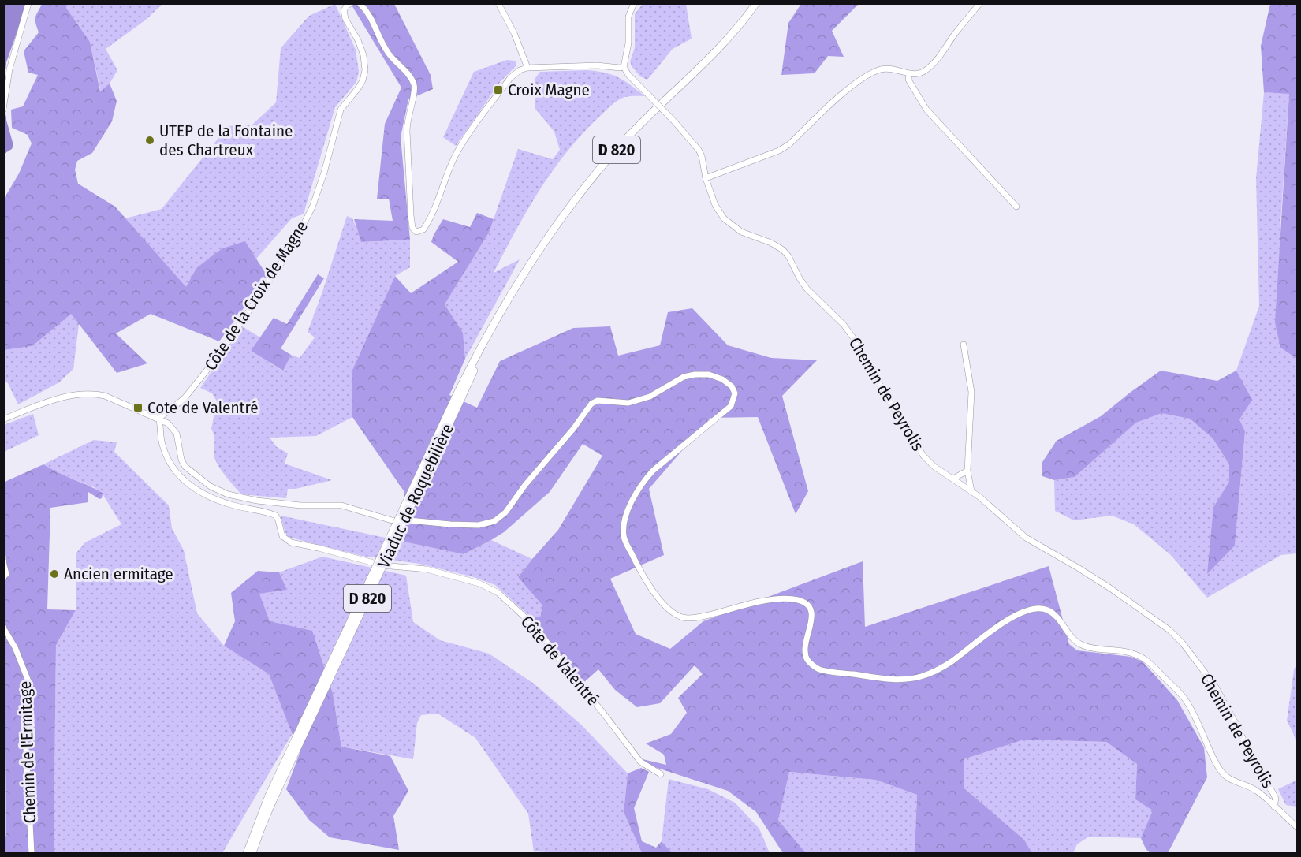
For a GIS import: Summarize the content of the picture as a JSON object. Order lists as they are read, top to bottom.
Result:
{
  "streets": {
    "main road": ["D 820", "Viaduc de Roquebilière"],
    "street": [
      "Côte de la Croix de Magne",
      "Chemin de Peyrolis",
      "Côte de Valentré",
      "Chemin de l'Ermitage"
    ]
  },
  "crossings": [
    ["D 820", "Viaduc de Roquebilière"],
    ["Côte de la Croix de Magne", "Côte de Valentré"]
  ],
  "places": {
    "transit": ["Croix Magne", "Cote de Valentré"],
    "other": ["UTEP de la Fontaine des Chartreux", "Ancien ermitage"]
  }
}
